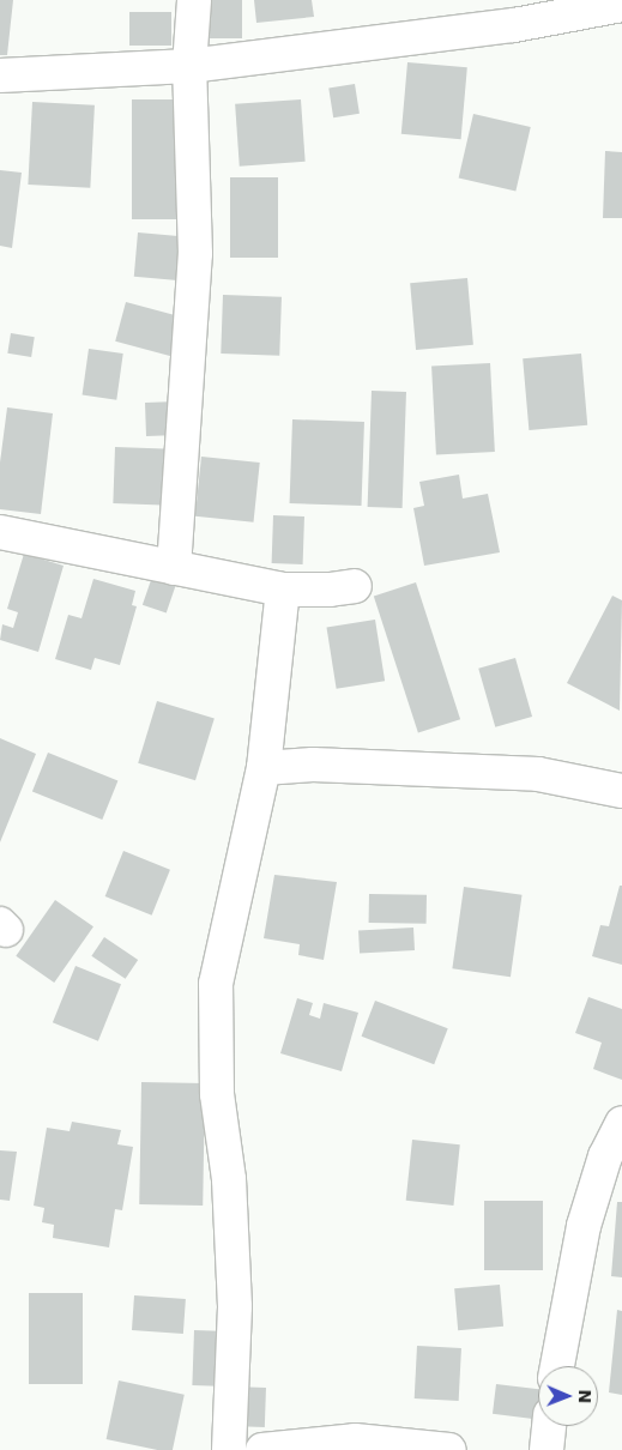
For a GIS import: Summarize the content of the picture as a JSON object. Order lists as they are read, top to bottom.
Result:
{
  "north": "right"
}
